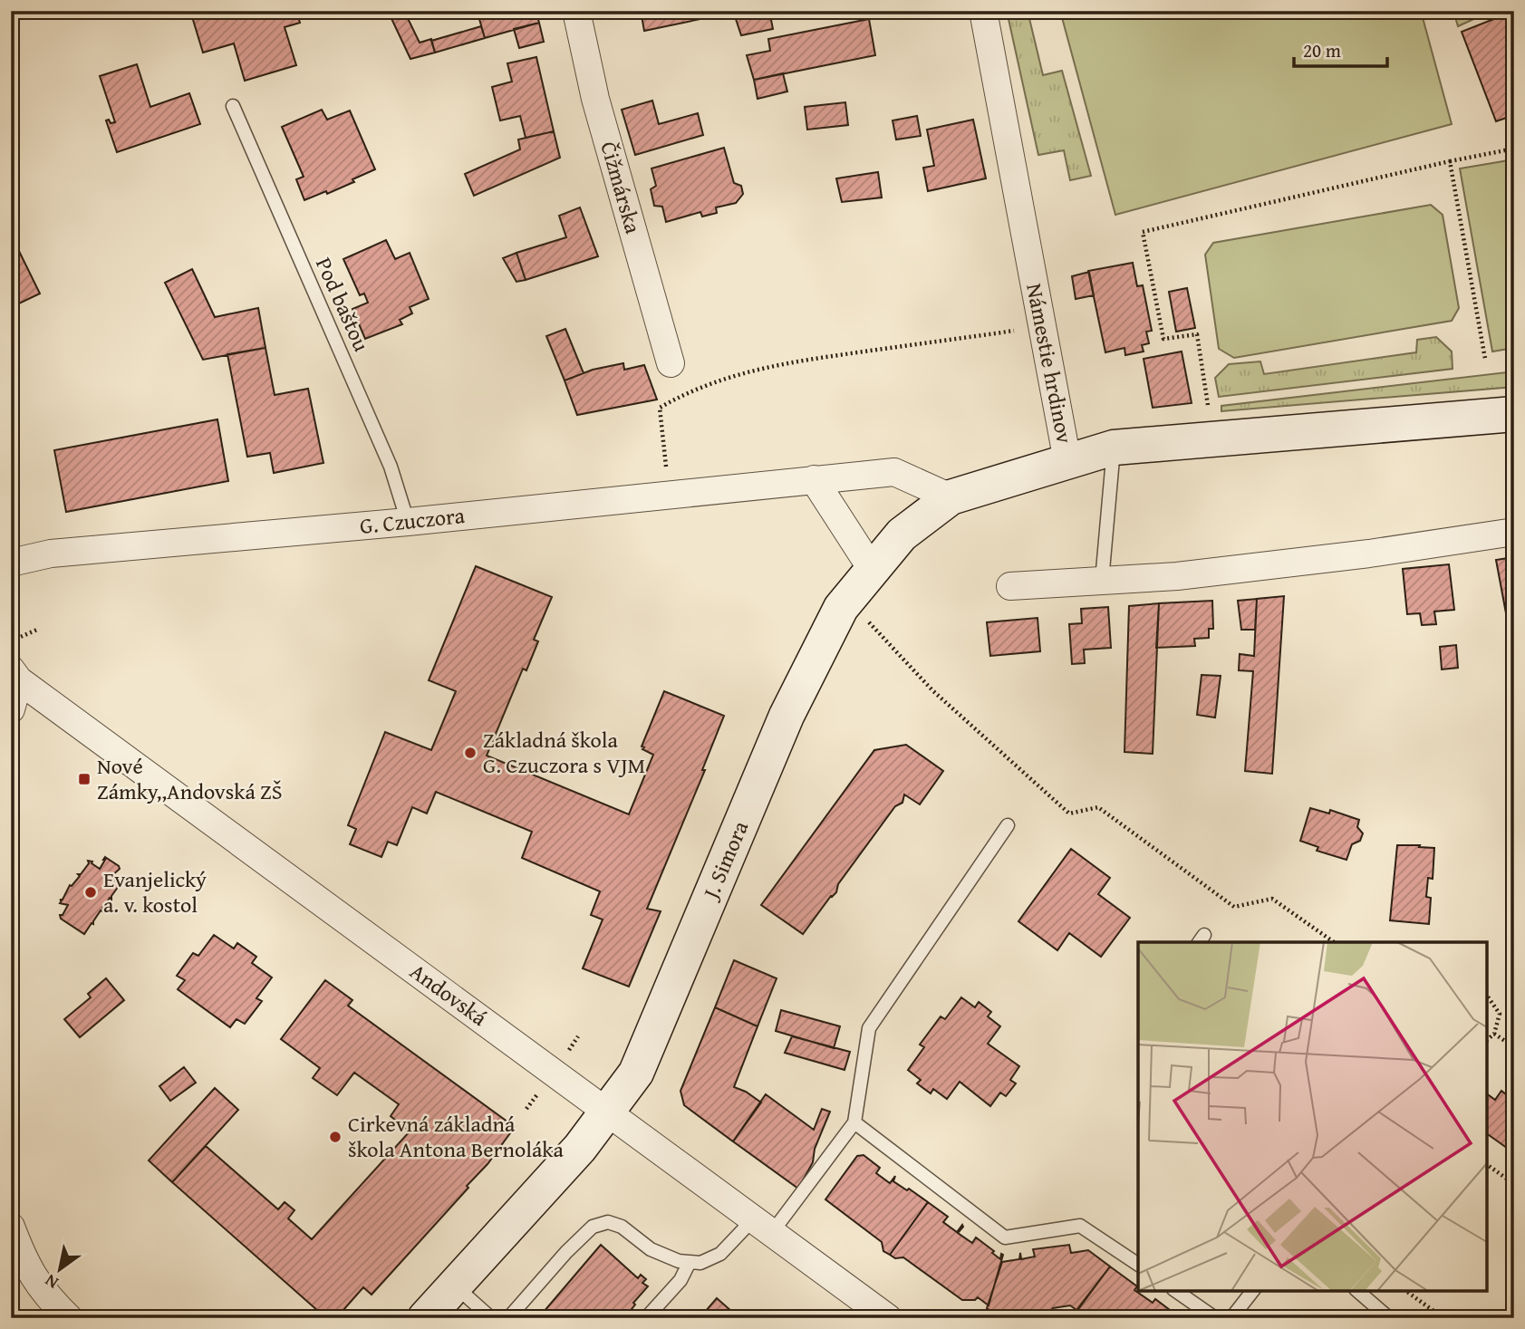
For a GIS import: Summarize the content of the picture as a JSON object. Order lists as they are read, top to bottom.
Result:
{
  "streets": {
    "main road": ["Námestie hrdinov", "J. Simora"],
    "street": ["Čižmárska", "G. Czuczora", "Andovská"],
    "lane": ["Pod baštou"]
  },
  "crossings": [
    ["Pod baštou", "G. Czuczora"],
    ["Námestie hrdinov", "J. Simora"],
    ["G. Czuczora", "J. Simora"],
    ["J. Simora", "Andovská"]
  ],
  "places": {
    "other": ["Základná škola G. Czuczora s VJM", "Evanjelický a. v. kostol", "Cirkevná základná škola Antona Bernoláka"],
    "transit": ["Nové Zámky,,Andovská ZŠ"]
  },
  "scale_bar": "20 m",
  "north": "bottom left"
}
